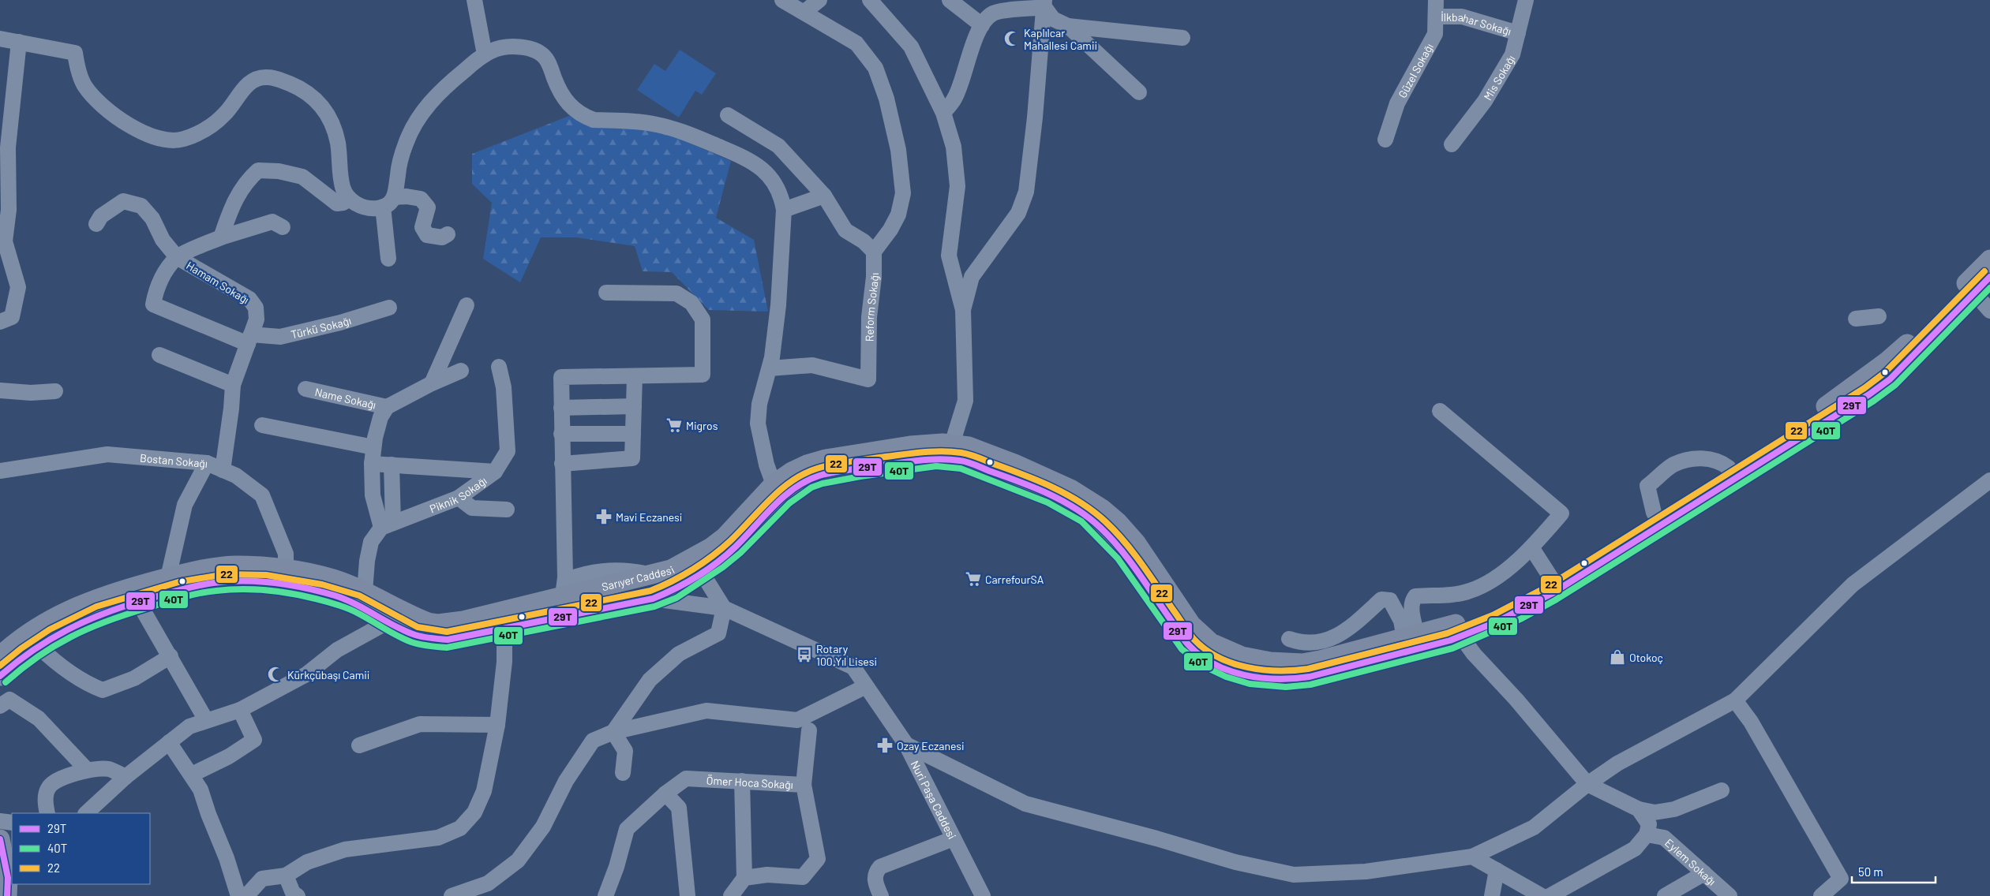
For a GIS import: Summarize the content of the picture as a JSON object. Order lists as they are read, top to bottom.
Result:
{
  "streets": {
    "main road": ["Sarıyer Caddesi"],
    "street": [
      "İlkbahar Sokağı",
      "Güzel Sokağı",
      "Mis Sokağı",
      "Hamam Sokağı",
      "Reform Sokağı",
      "Türkü Sokağı",
      "Name Sokağı",
      "Bostan Sokağı",
      "Piknik Sokağı",
      "Ömer Hoca Sokağı",
      "Nuri Paşa Caddesi",
      "Eylem Sokağı"
    ]
  },
  "crossings": [
    ["İlkbahar Sokağı", "Güzel Sokağı"],
    ["İlkbahar Sokağı", "Mis Sokağı"],
    ["Hamam Sokağı", "Türkü Sokağı"],
    ["Hamam Sokağı", "Bostan Sokağı"],
    ["Bostan Sokağı", "Sarıyer Caddesi"],
    ["Sarıyer Caddesi", "Nuri Paşa Caddesi"]
  ],
  "places": {
    "mosque": ["Kaplılcar Mahallesi Camii", "Kürkçübaşı Camii"],
    "supermarket": ["Migros", "CarrefourSA"],
    "pharmacy": ["Mavi Eczanesi", "Ozay Eczanesi"],
    "bus stop": ["Rotary 100.Yıl Lisesi"],
    "shop": ["Otokoç"]
  },
  "lines": ["transit line 22", "transit line 29T", "transit line 40T"],
  "legend": ["29T", "40T", "22"],
  "scale_bar": "50 m"
}
